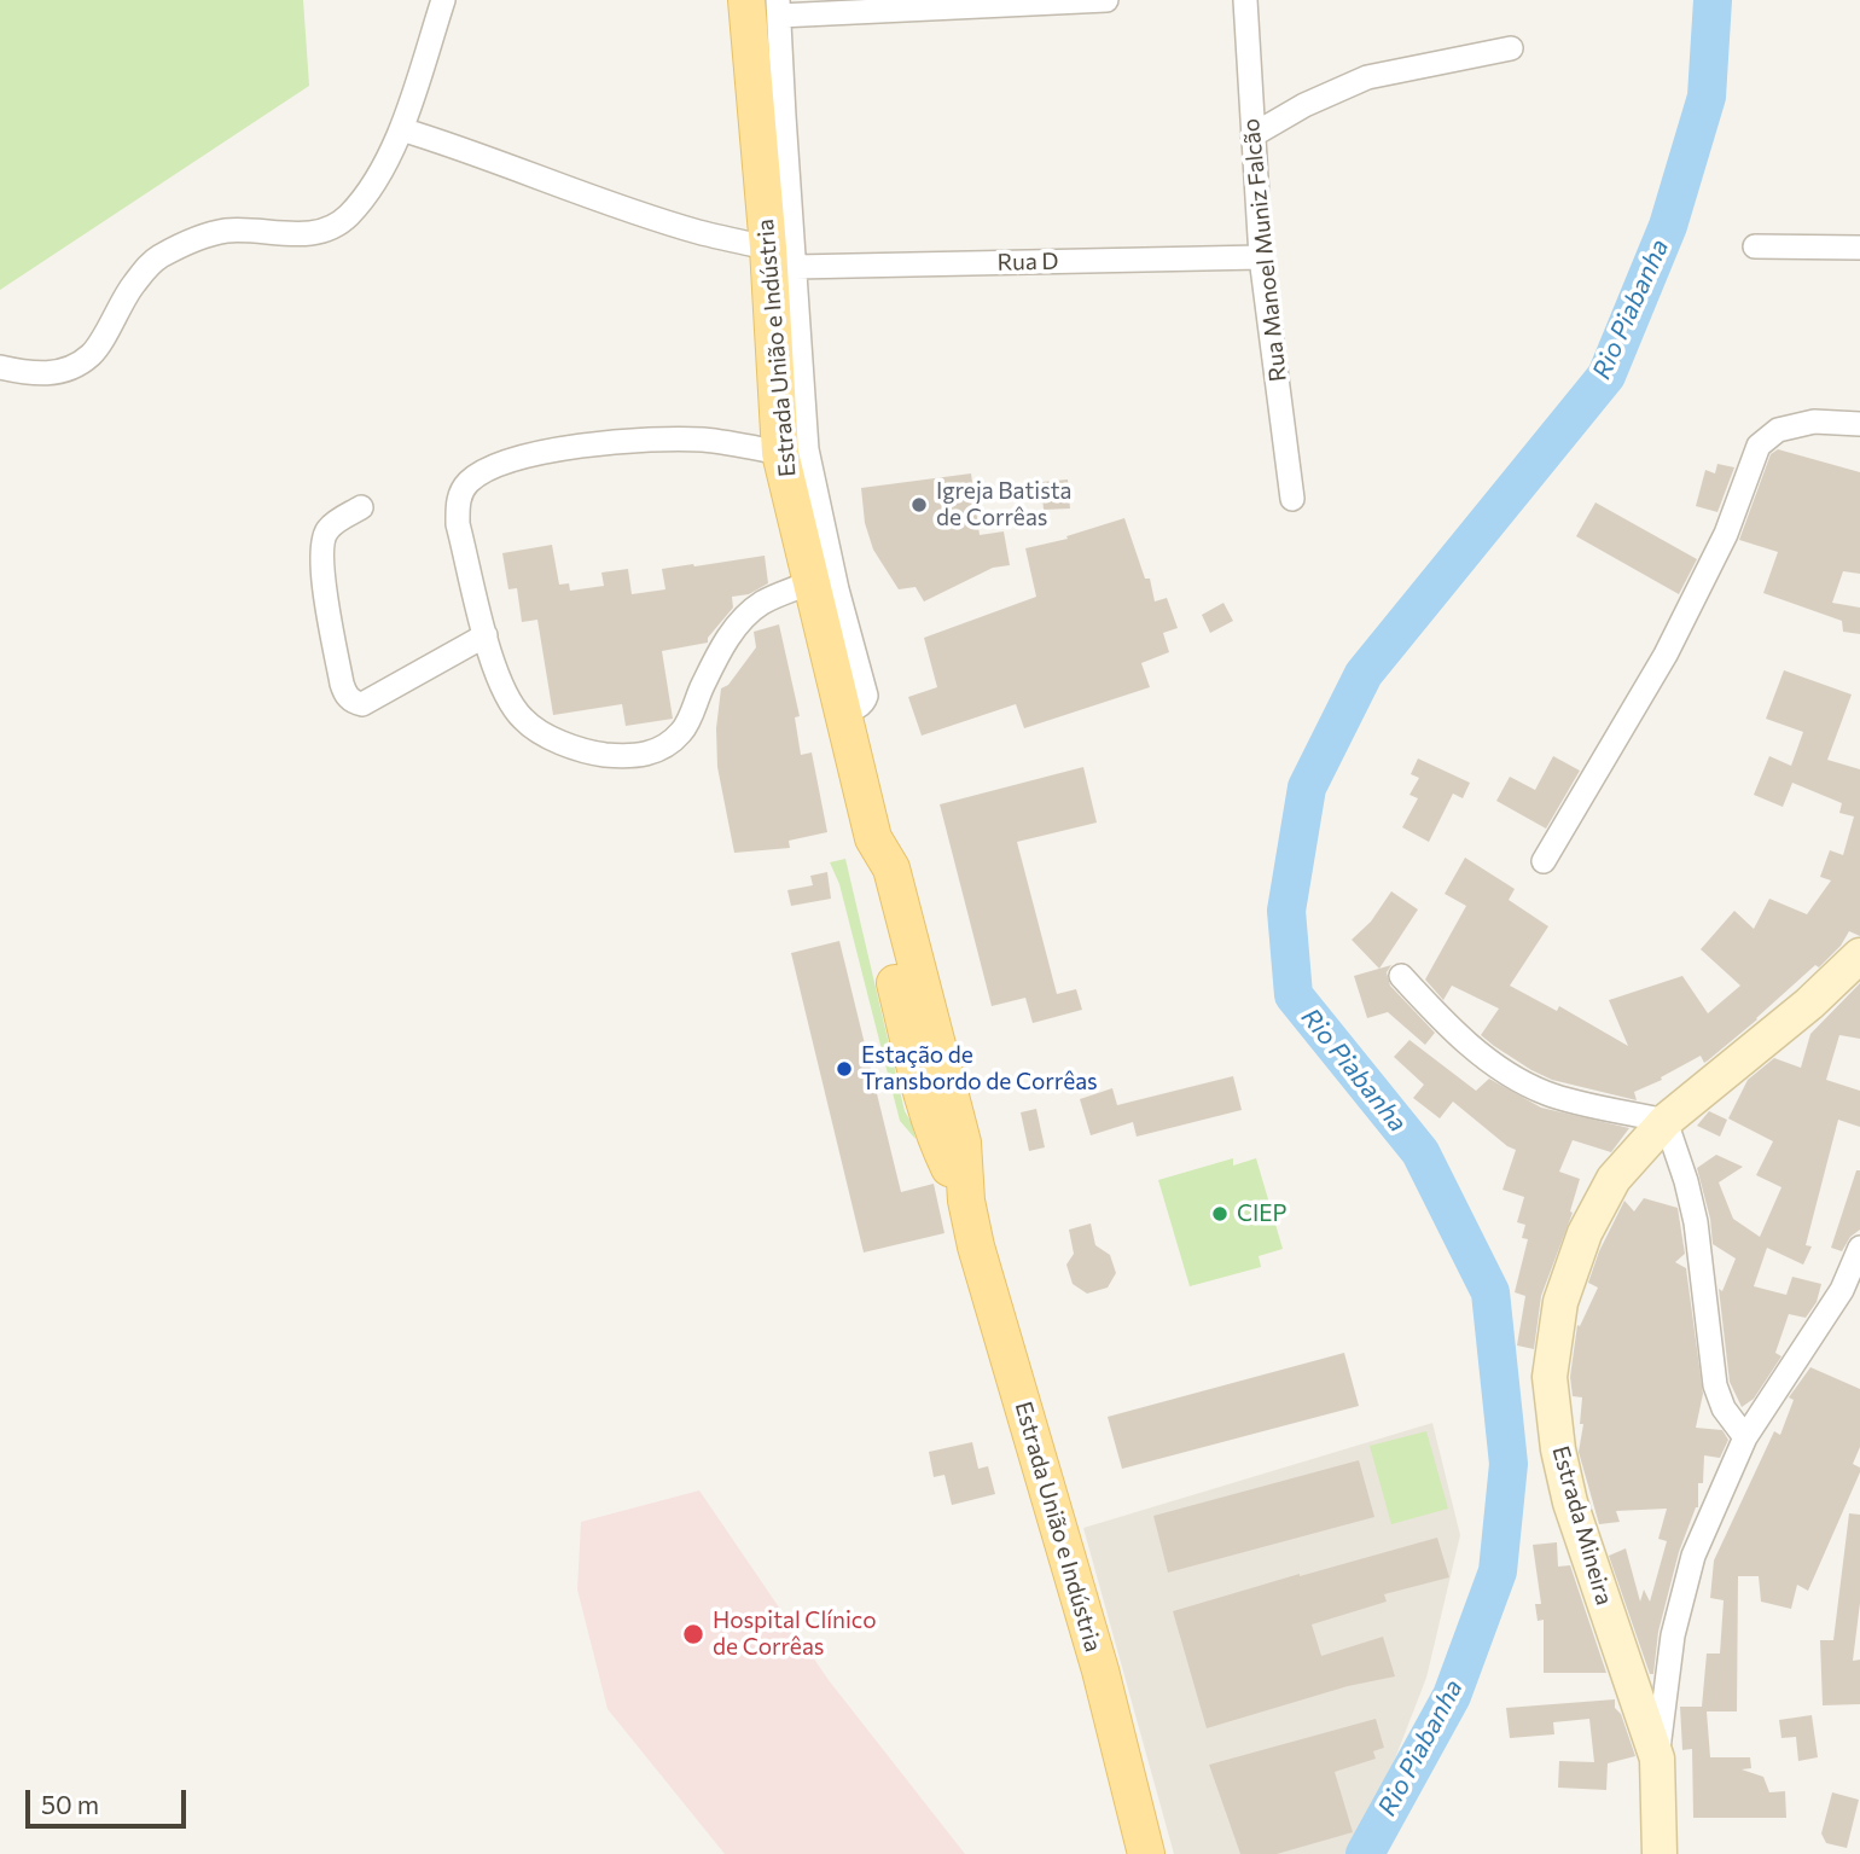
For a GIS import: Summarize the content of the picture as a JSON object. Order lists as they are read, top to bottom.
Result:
{
  "streets": {
    "main road": ["Estrada União e Indústria"],
    "street": ["Rua Manoel Muniz Falcão", "Rua D", "Estrada Mineira"]
  },
  "crossings": [
    ["Rua Manoel Muniz Falcão", "Rua D"],
    ["Rua D", "Estrada União e Indústria"]
  ],
  "water": ["Rio Piabanha"],
  "places": [
    "Igreja Batista de Corrêas",
    "Estação de Transbordo de Corrêas",
    "CIEP",
    "Hospital Clínico de Corrêas"
  ],
  "scale_bar": "50 m"
}
